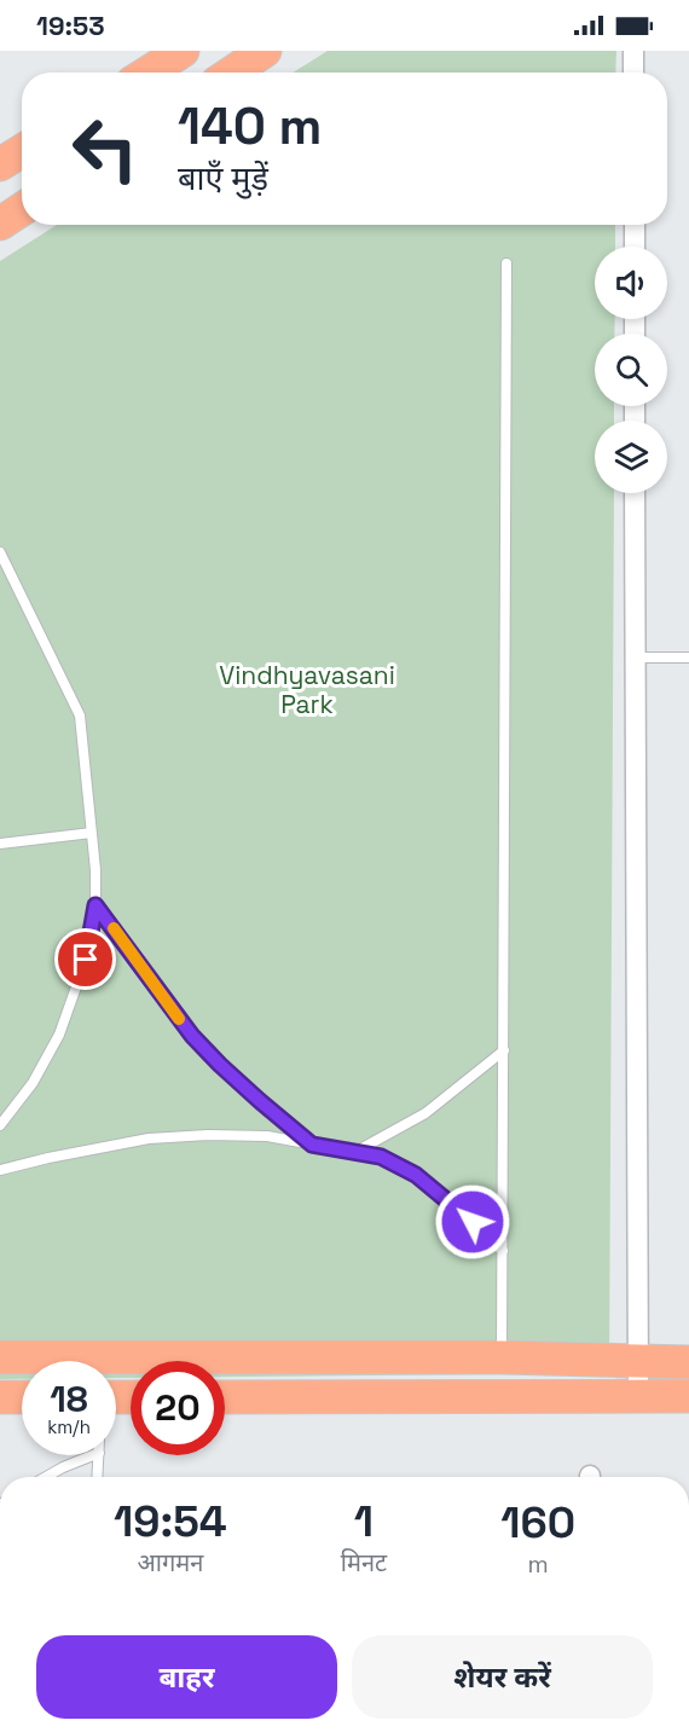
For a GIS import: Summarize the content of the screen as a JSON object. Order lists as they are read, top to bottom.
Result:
{
  "parks": ["Vindhyavasani Park"],
  "page": {
    "status": "19:53",
    "turn": ["140 m", "बाएँ मुड़ें"],
    "speed": "18 km/h",
    "limit": "20",
    "eta": [
      "19:54",
      "आगमन",
      "1",
      "मिनट",
      "160",
      "m"
    ],
    "buttons": ["बाहर", "शेयर करें"]
  }
}
